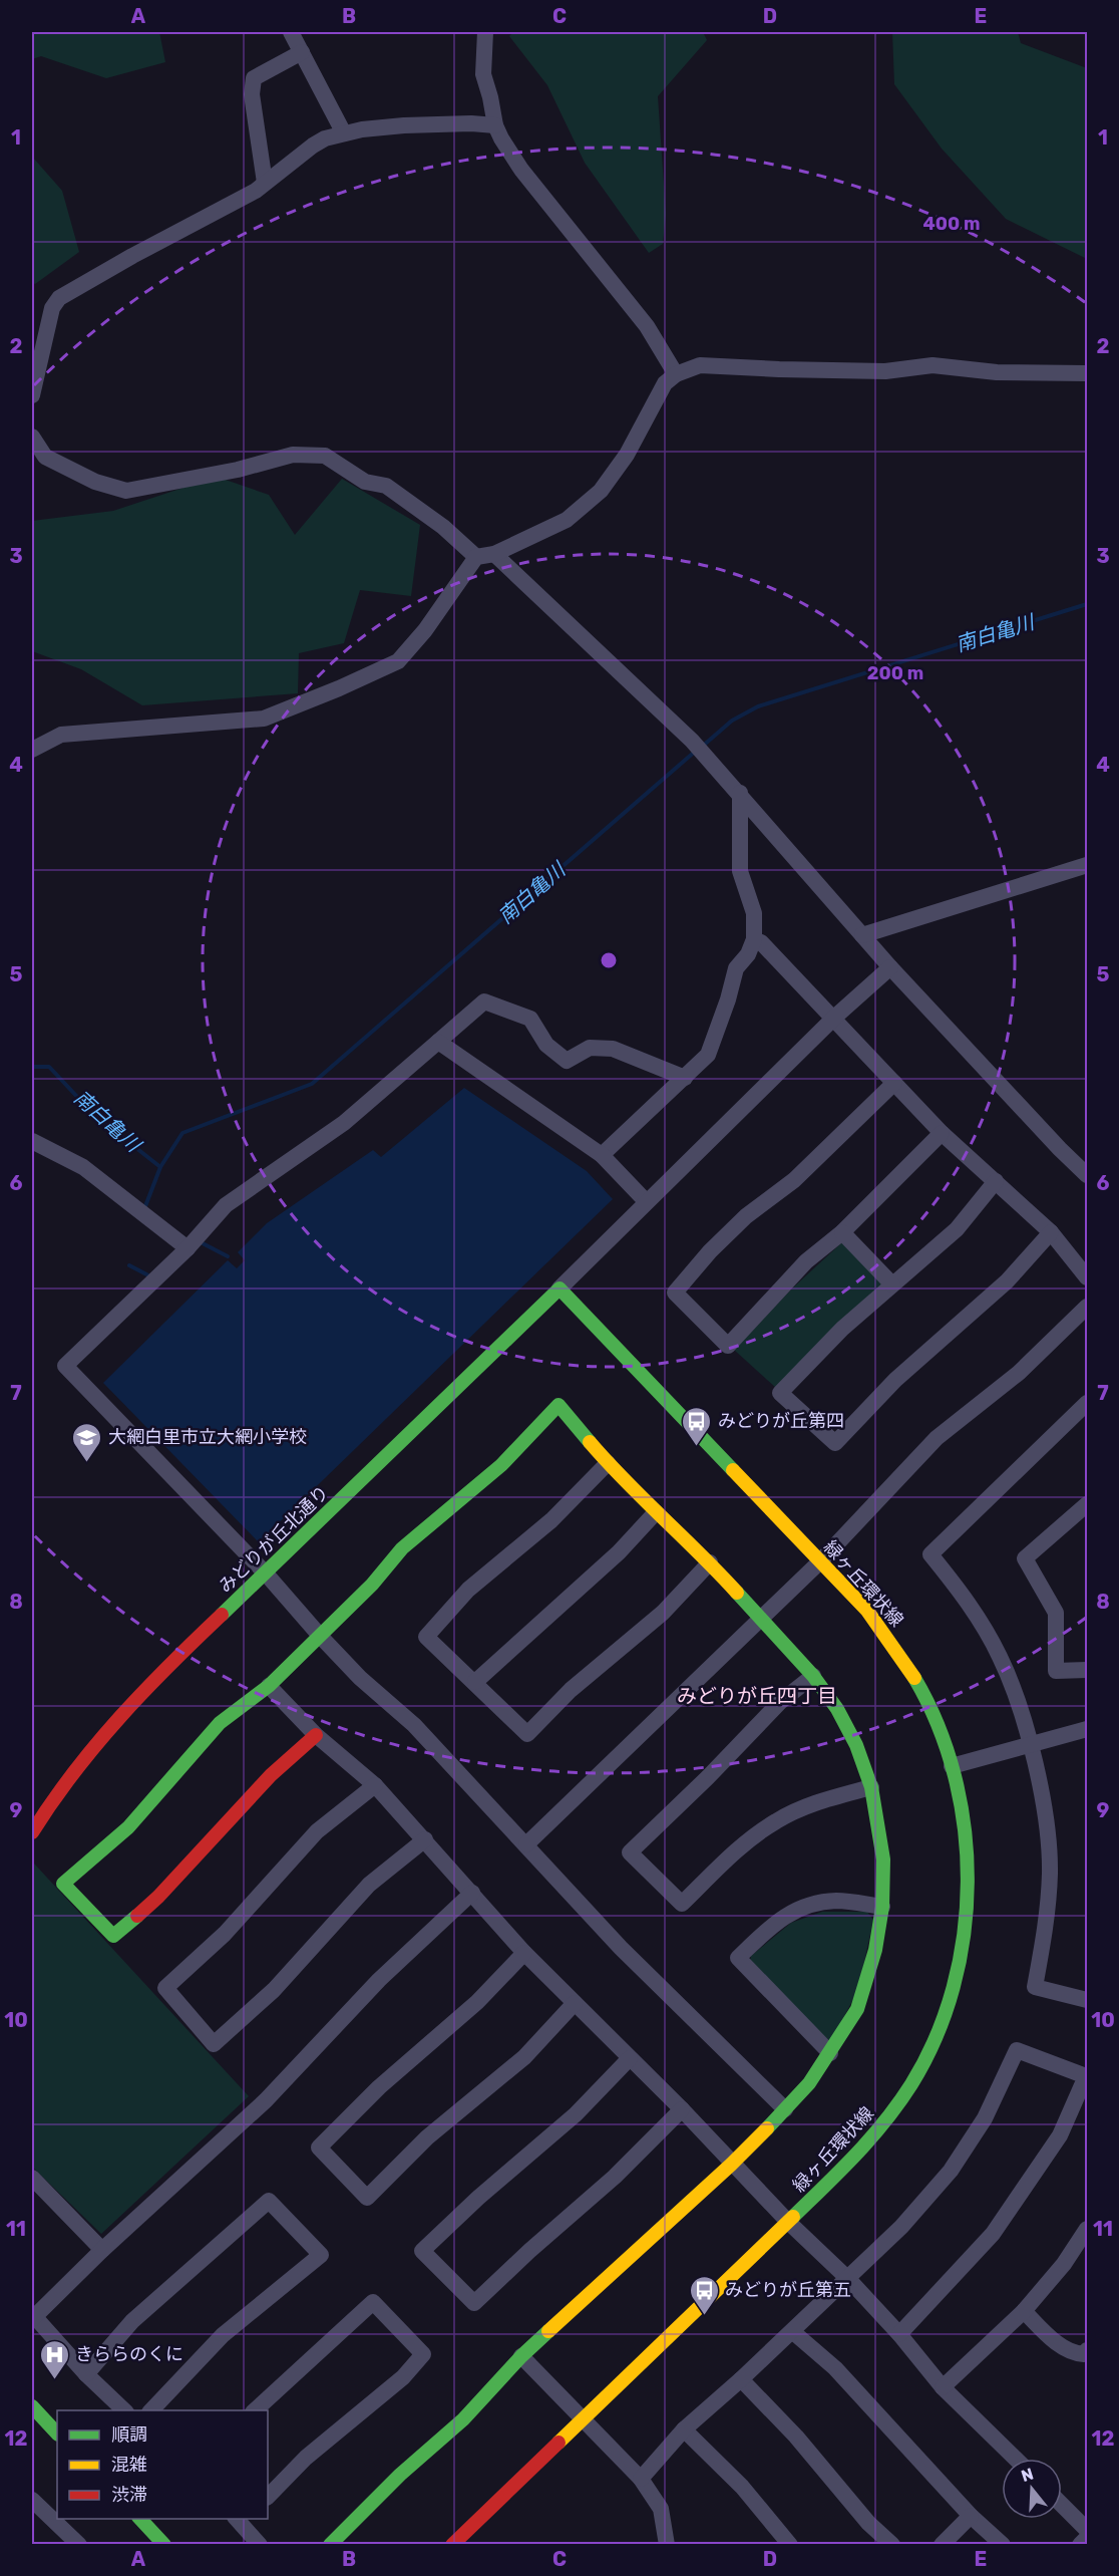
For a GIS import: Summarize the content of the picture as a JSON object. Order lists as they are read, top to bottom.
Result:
{
  "streets": {
    "street": ["みどりが丘北通り", "緑ヶ丘環状線"]
  },
  "crossings": [
    ["みどりが丘北通り", "緑ヶ丘環状線"]
  ],
  "districts": ["みどりが丘四丁目"],
  "water": ["南白亀川"],
  "places": {
    "bus stop": ["みどりが丘第四", "みどりが丘第五"],
    "school or university": ["大網白里市立大網小学校"],
    "hospital": ["きららのくに"]
  },
  "legend": ["順調", "混雑", "渋滞"],
  "north": "top",
  "grid": {
    "columns": [
      "A",
      "B",
      "C",
      "D",
      "E"
    ],
    "rows": [
      "1",
      "2",
      "3",
      "4",
      "5",
      "6",
      "7",
      "8",
      "9",
      "10",
      "11",
      "12"
    ]
  },
  "rings": ["400 m", "200 m"]
}
